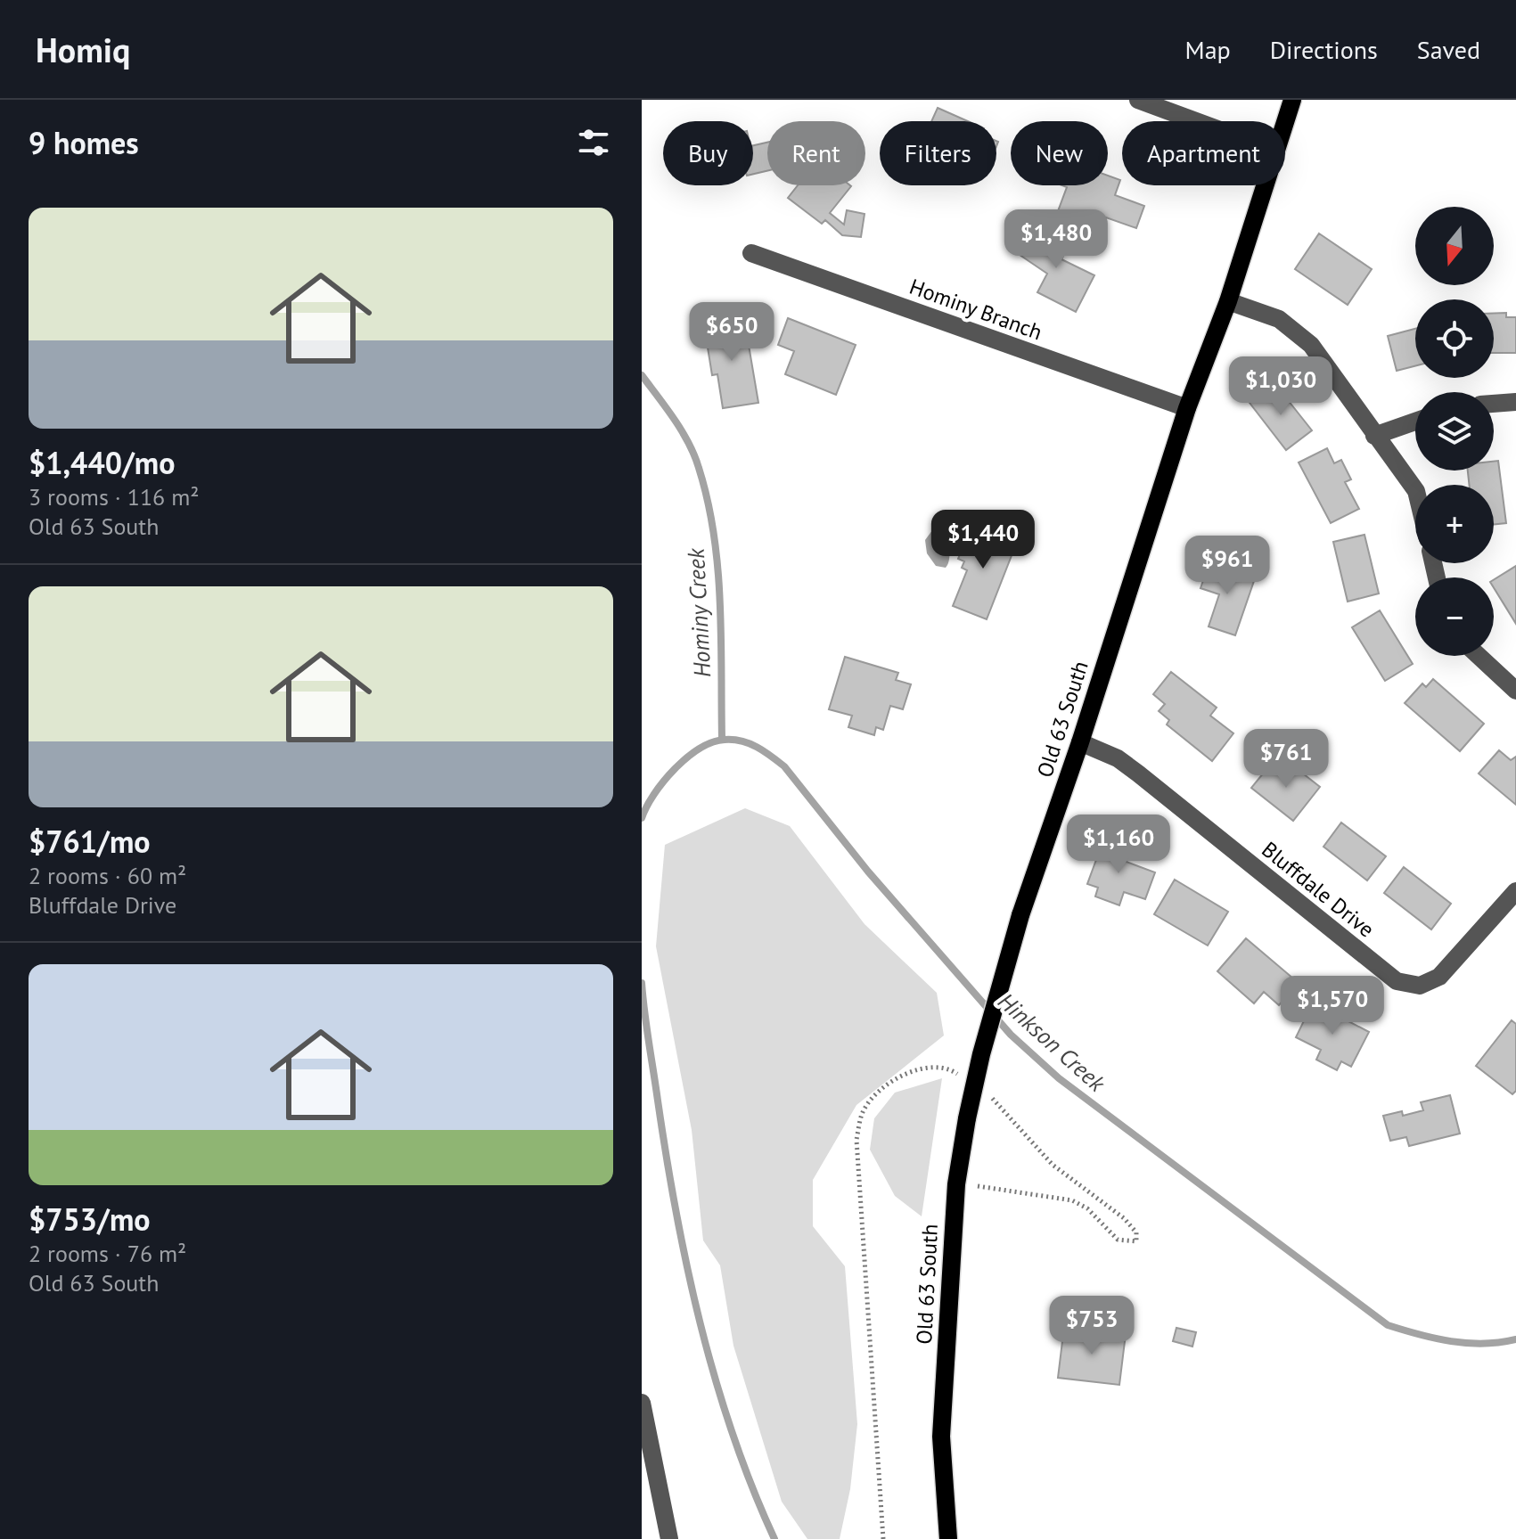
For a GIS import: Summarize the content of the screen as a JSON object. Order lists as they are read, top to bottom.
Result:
{
  "streets": {
    "main road": ["Old 63 South"],
    "street": ["Hominy Branch", "Bluffdale Drive"]
  },
  "crossings": [
    ["Hominy Branch", "Old 63 South"],
    ["Old 63 South", "Bluffdale Drive"]
  ],
  "water": ["Hominy Creek", "Hinkson Creek"],
  "north": "bottom",
  "page": {
    "header": "Homiq",
    "nav": ["Map", "Directions", "Saved"],
    "heading": "9 homes",
    "chip": [
      "Buy",
      "Rent",
      "Filters",
      "New",
      "Apartment"
    ],
    "list": [
      {
        "name": "$1,440/mo",
        "note": "3 rooms · 116 m² · Old 63 South"
      },
      {
        "name": "$761/mo",
        "note": "2 rooms · 60 m² · Bluffdale Drive"
      },
      {
        "name": "$753/mo",
        "note": "2 rooms · 76 m² · Old 63 South"
      }
    ],
    "map_buttons": ["+", "−"],
    "price": [
      "$1,480",
      "$650",
      "$1,030",
      "$1,440",
      "$961",
      "$761",
      "$1,160",
      "$1,570",
      "$753"
    ]
  }
}
